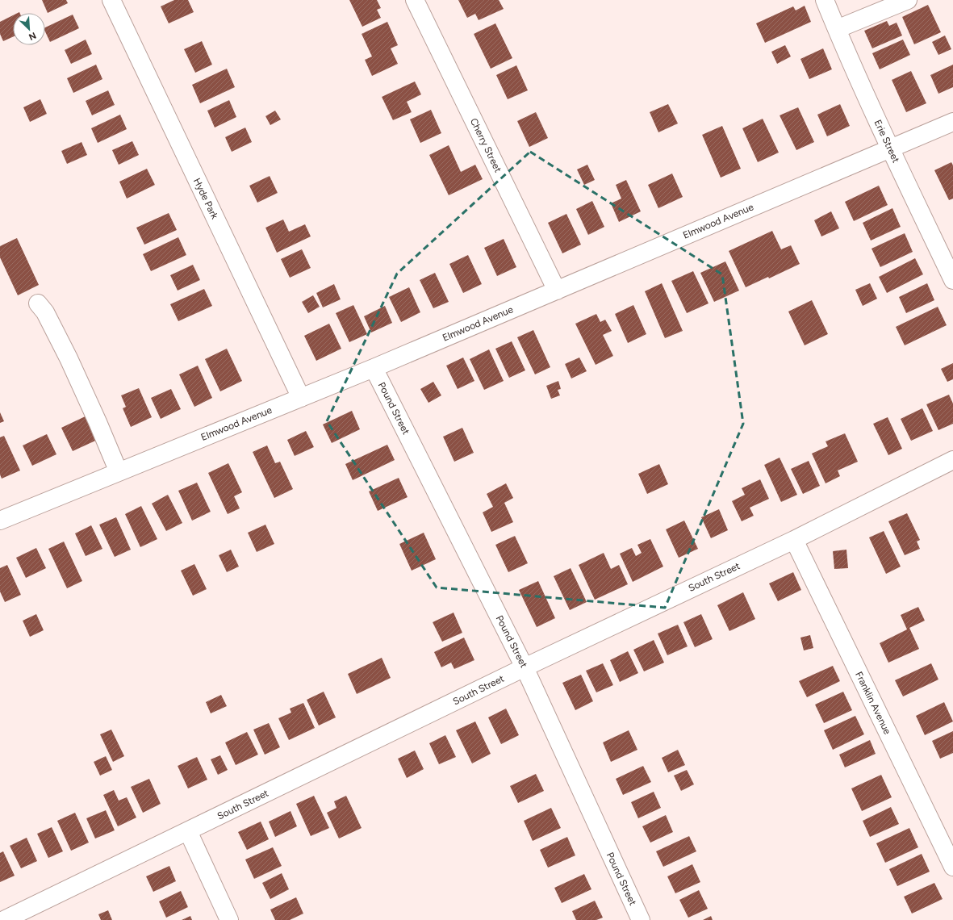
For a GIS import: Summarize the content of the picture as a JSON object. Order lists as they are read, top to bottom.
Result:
{
  "streets": {
    "street": [
      "Erie Street",
      "Cherry Street",
      "Hyde Park",
      "Elmwood Avenue",
      "Pound Street",
      "South Street",
      "Franklin Avenue"
    ]
  },
  "crossings": [
    ["Erie Street", "Elmwood Avenue"],
    ["Cherry Street", "Elmwood Avenue"],
    ["Hyde Park", "Elmwood Avenue"],
    ["Elmwood Avenue", "Pound Street"],
    ["Pound Street", "South Street"],
    ["South Street", "Franklin Avenue"]
  ],
  "north": "bottom right"
}
